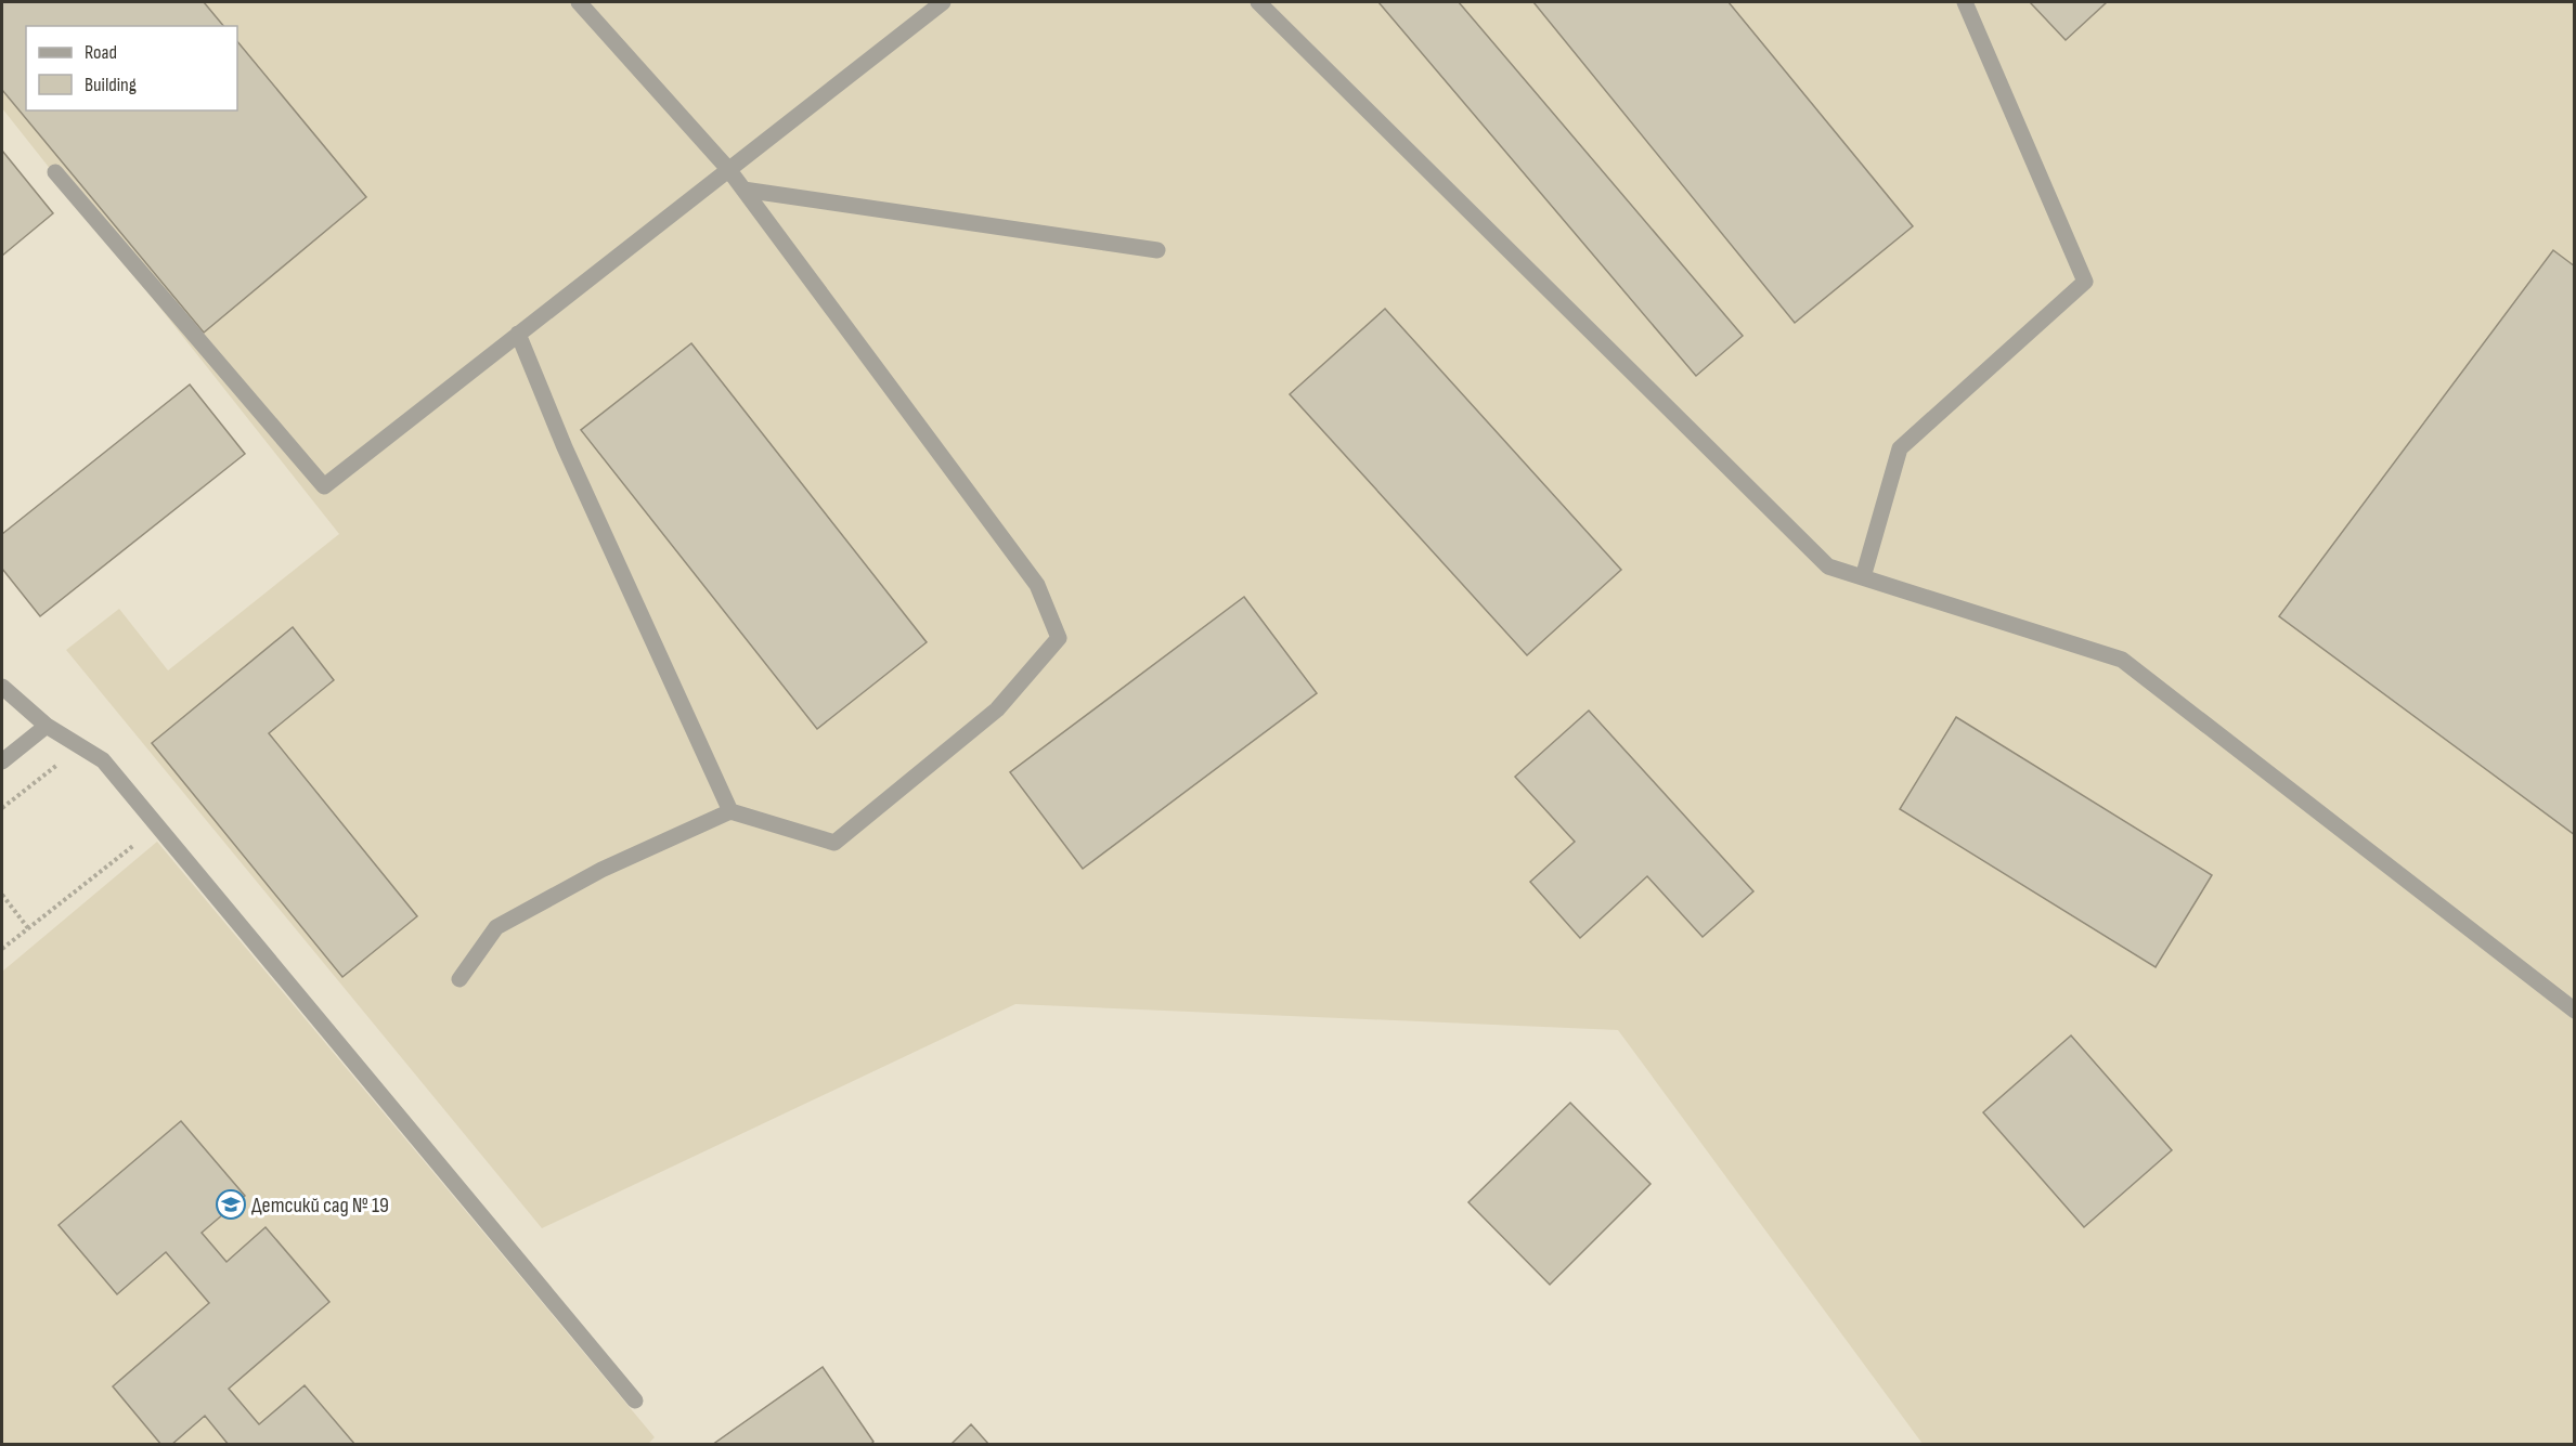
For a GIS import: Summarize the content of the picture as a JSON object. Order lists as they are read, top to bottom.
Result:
{
  "places": {
    "school or university": ["Детсикй сад № 19"]
  },
  "legend": ["Road", "Building"]
}
